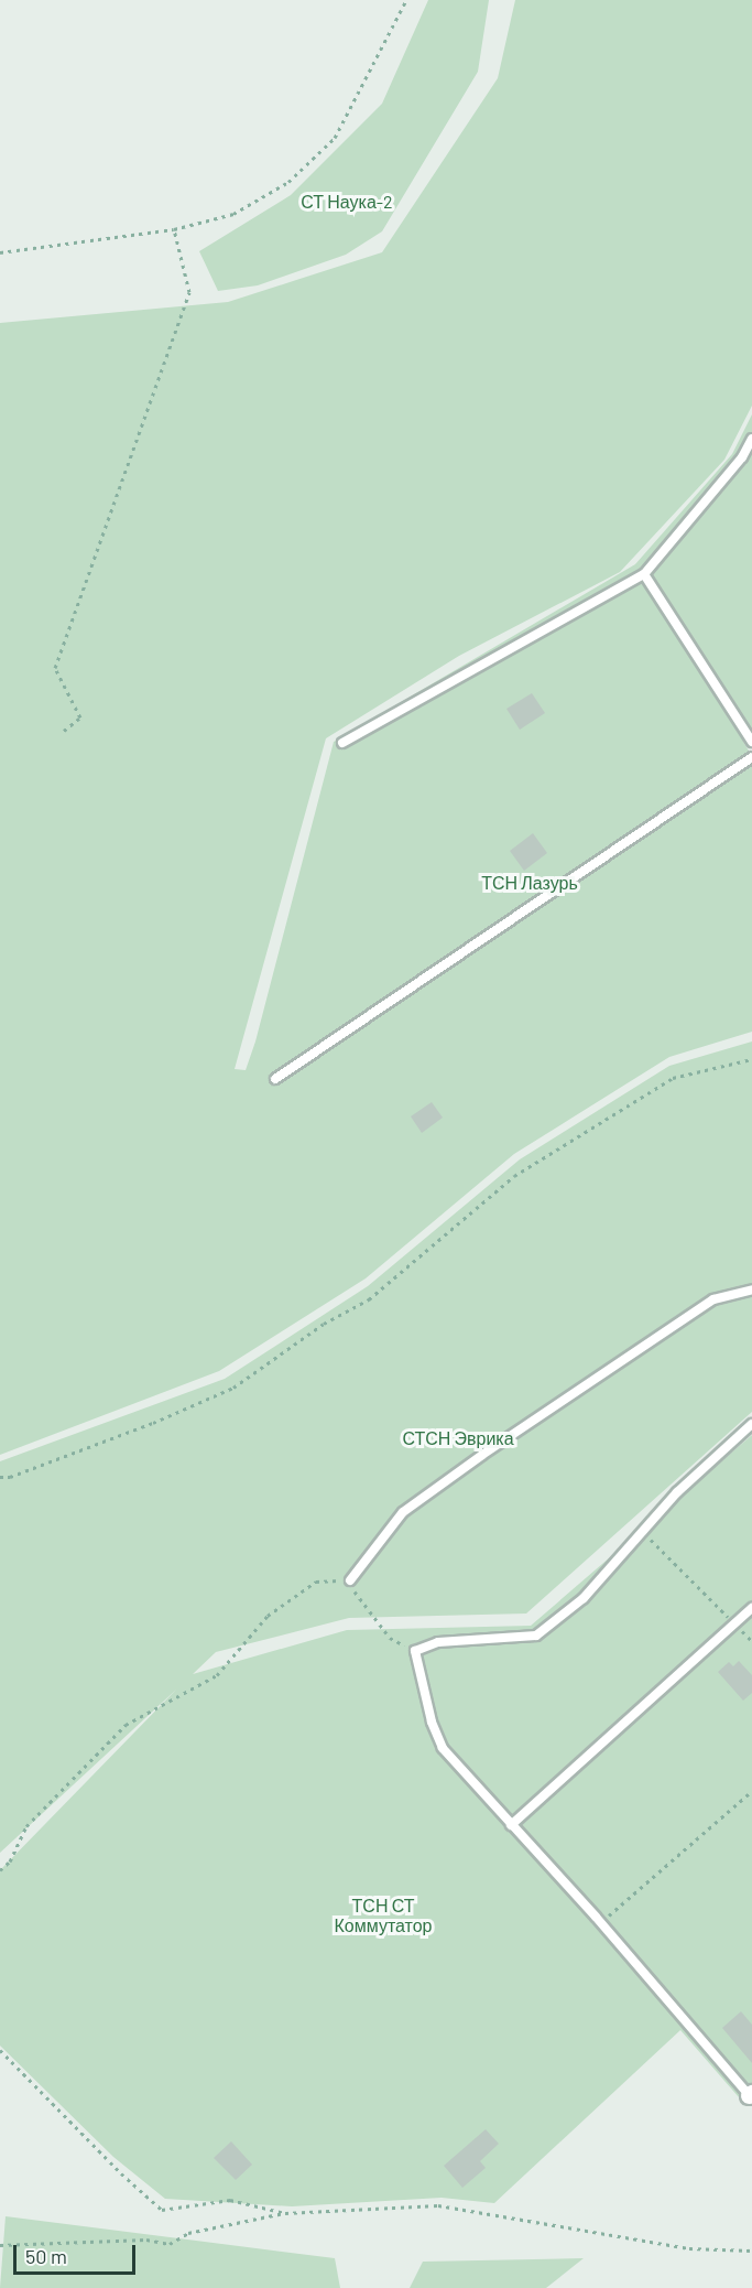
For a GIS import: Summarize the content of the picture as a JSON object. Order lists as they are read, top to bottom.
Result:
{
  "parks": [
    "СТ Наука-2",
    "ТСН Лазурь",
    "СТСН Эврика",
    "ТСН СТ Коммутатор"
  ],
  "scale_bar": "50 m"
}
